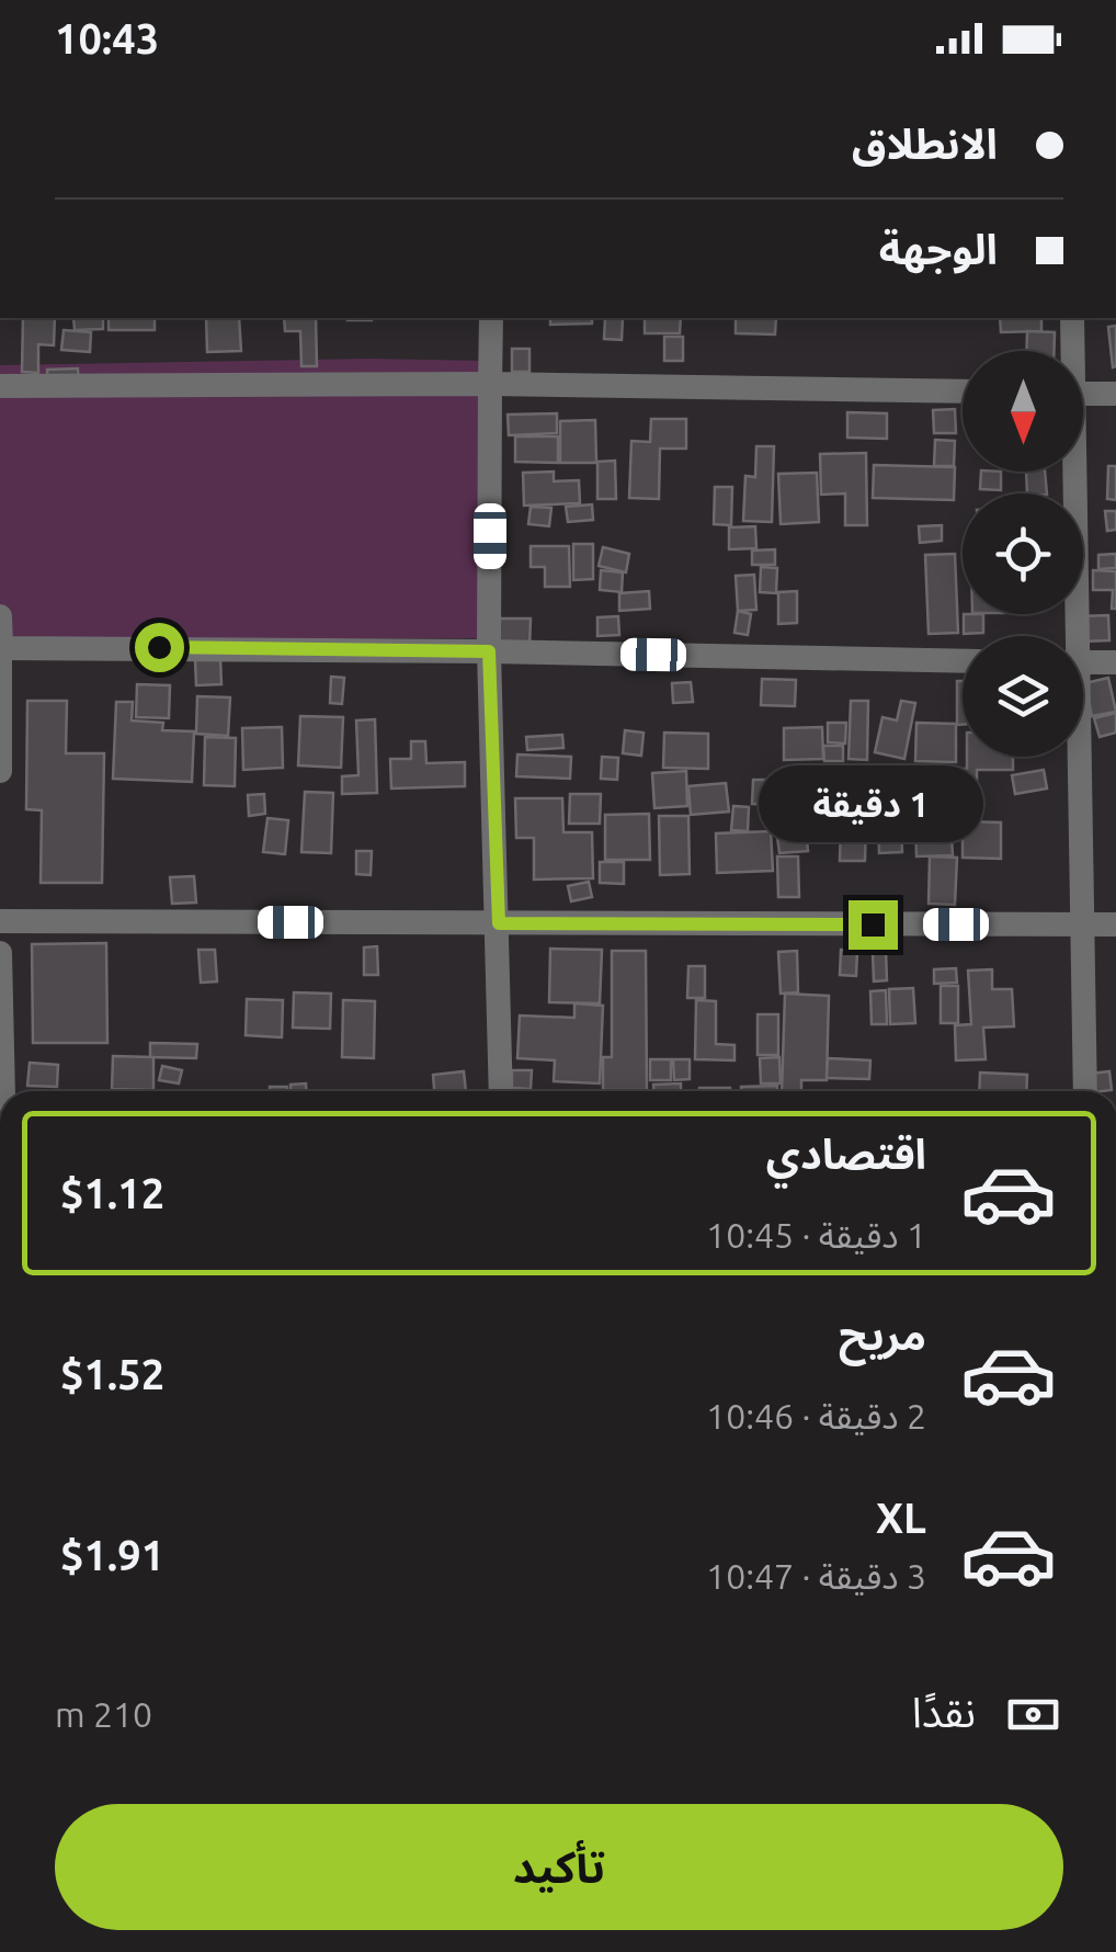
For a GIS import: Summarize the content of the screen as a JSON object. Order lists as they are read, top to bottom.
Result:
{
  "north": "bottom",
  "page": {
    "status": "10:43",
    "banner": ["الانطلاق", "الوجهة"],
    "bubble": "1 دقيقة",
    "list": [
      {
        "name": "اقتصادي",
        "note": "1 دقيقة · 10:45",
        "value": "$1.12"
      },
      {
        "name": "مريح",
        "note": "2 دقيقة · 10:46",
        "value": "$1.52"
      },
      {
        "name": "XL",
        "note": "3 دقيقة · 10:47",
        "value": "$1.91"
      }
    ],
    "pay": ["نقدًا", "210 m"],
    "buttons": "تأكيد"
  }
}
